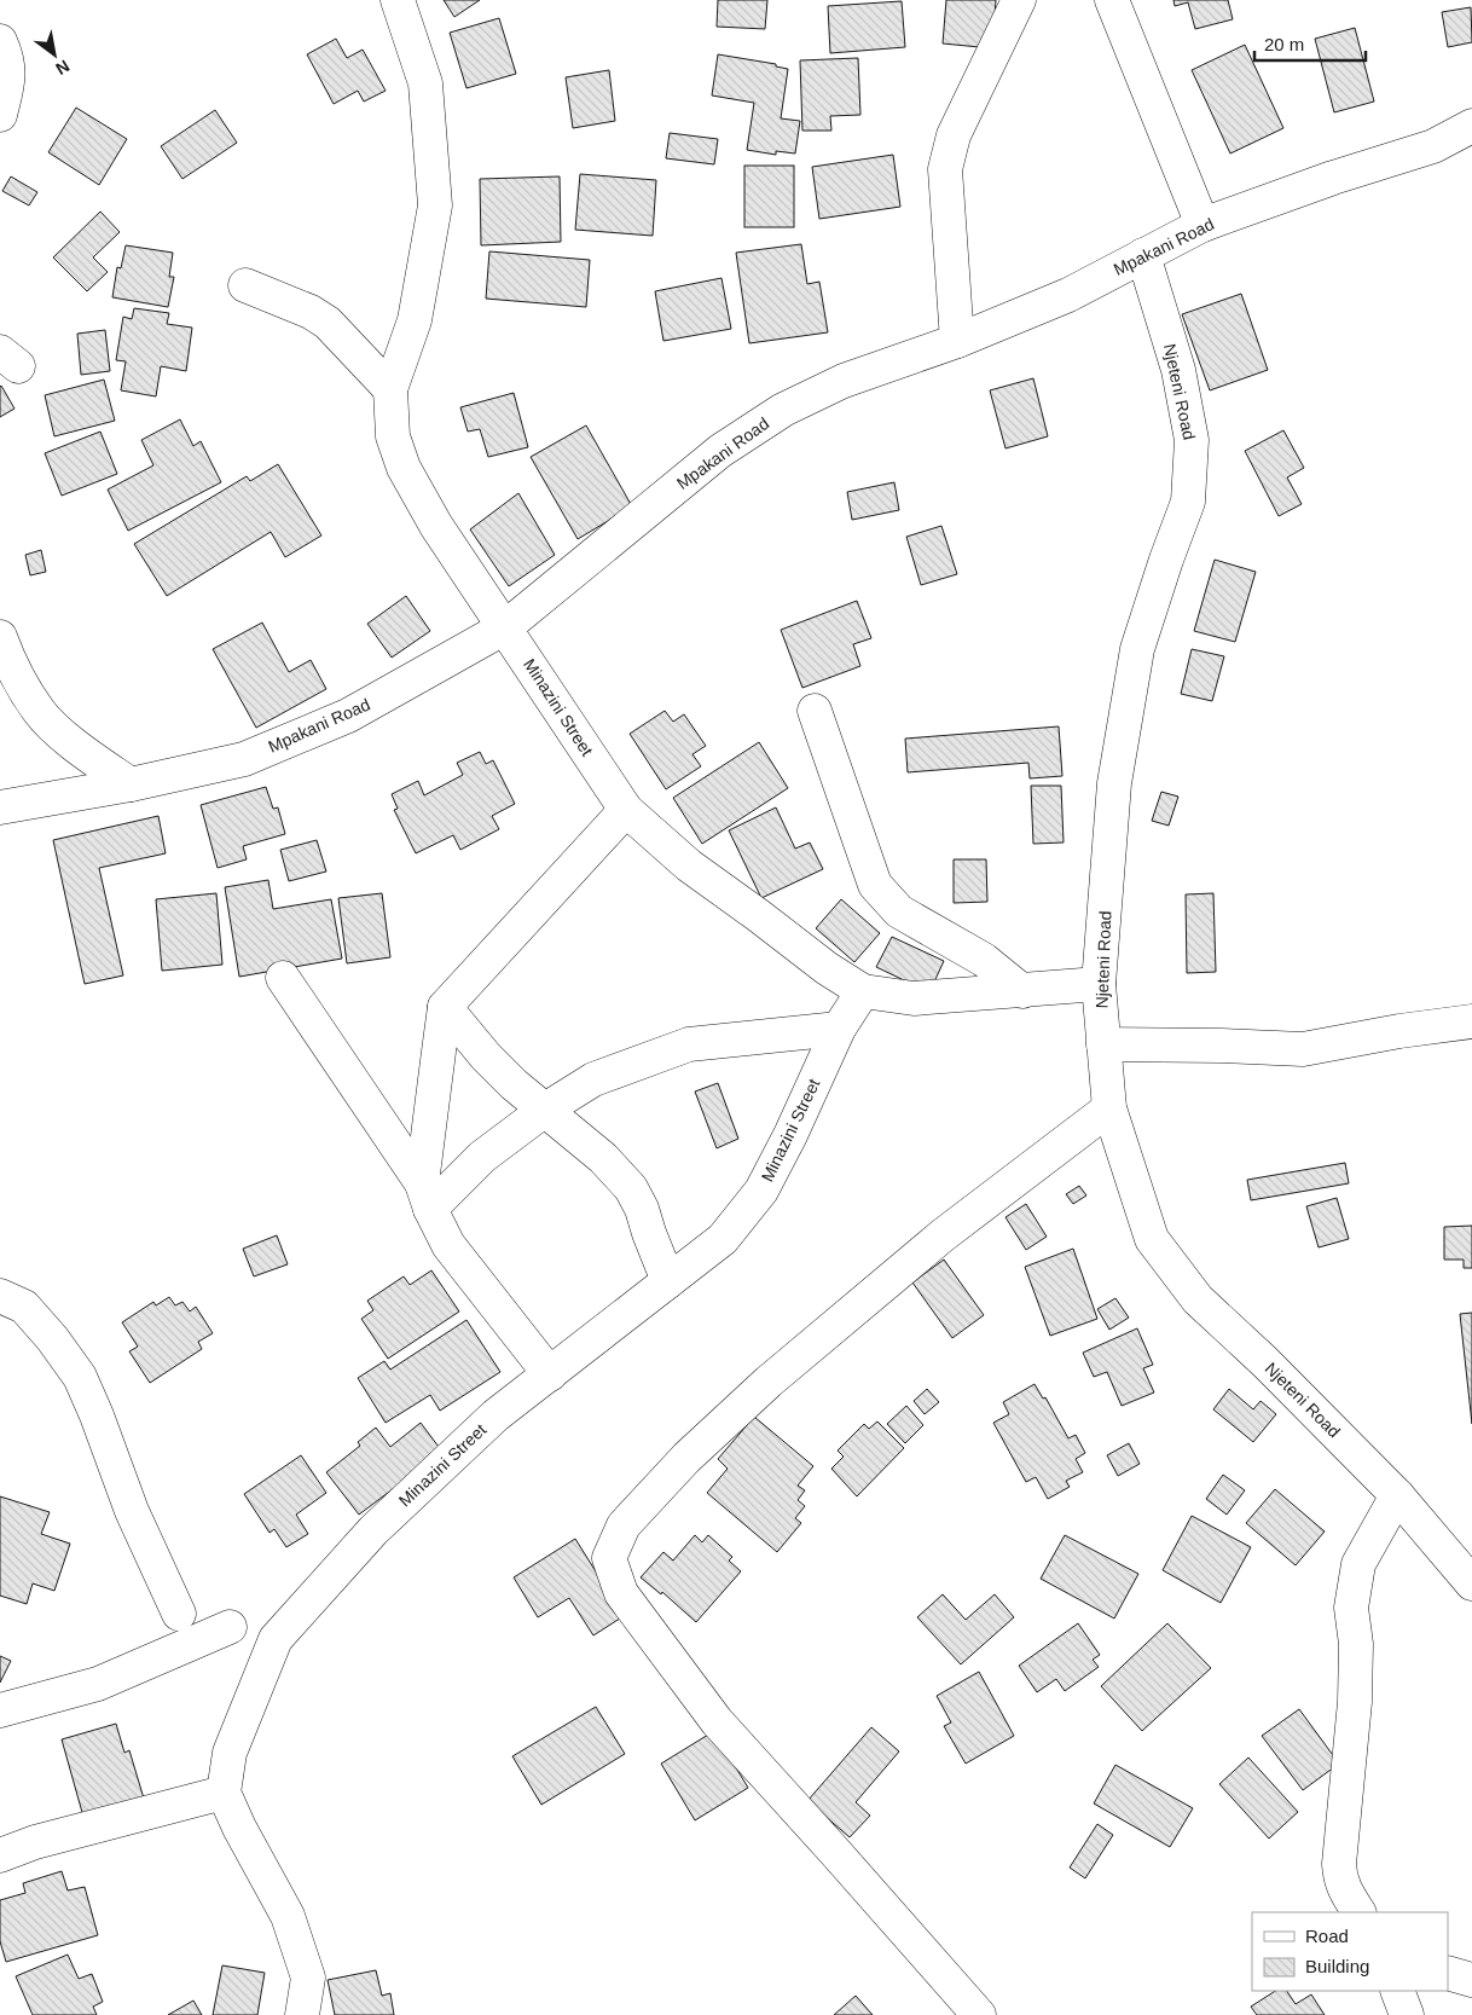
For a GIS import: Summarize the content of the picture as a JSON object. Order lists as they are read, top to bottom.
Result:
{
  "streets": {
    "street": ["Mpakani Road", "Njeteni Road", "Minazini Street"]
  },
  "crossings": [
    ["Mpakani Road", "Njeteni Road"],
    ["Mpakani Road", "Minazini Street"],
    ["Njeteni Road", "Minazini Street"]
  ],
  "legend": ["Road", "Building"],
  "scale_bar": "20 m",
  "north": "bottom right"
}
